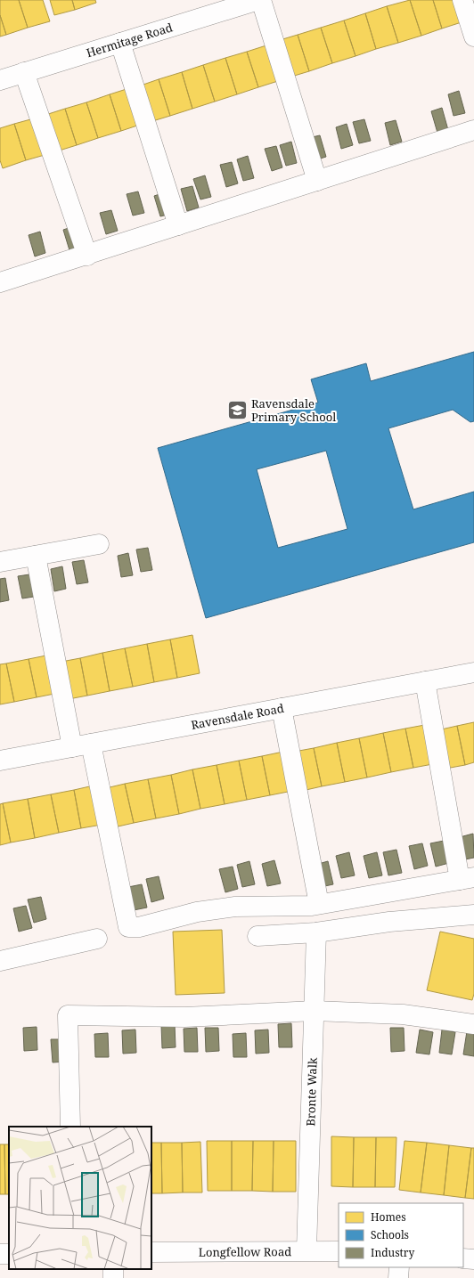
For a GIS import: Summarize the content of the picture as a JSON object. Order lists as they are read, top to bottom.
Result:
{
  "streets": {
    "street": [
      "Hermitage Road",
      "Ravensdale Road",
      "Bronte Walk",
      "Longfellow Road"
    ]
  },
  "crossings": [
    ["Bronte Walk", "Longfellow Road"]
  ],
  "places": {
    "school or university": ["Ravensdale Primary School"]
  },
  "legend": ["Homes", "Schools", "Industry"]
}
